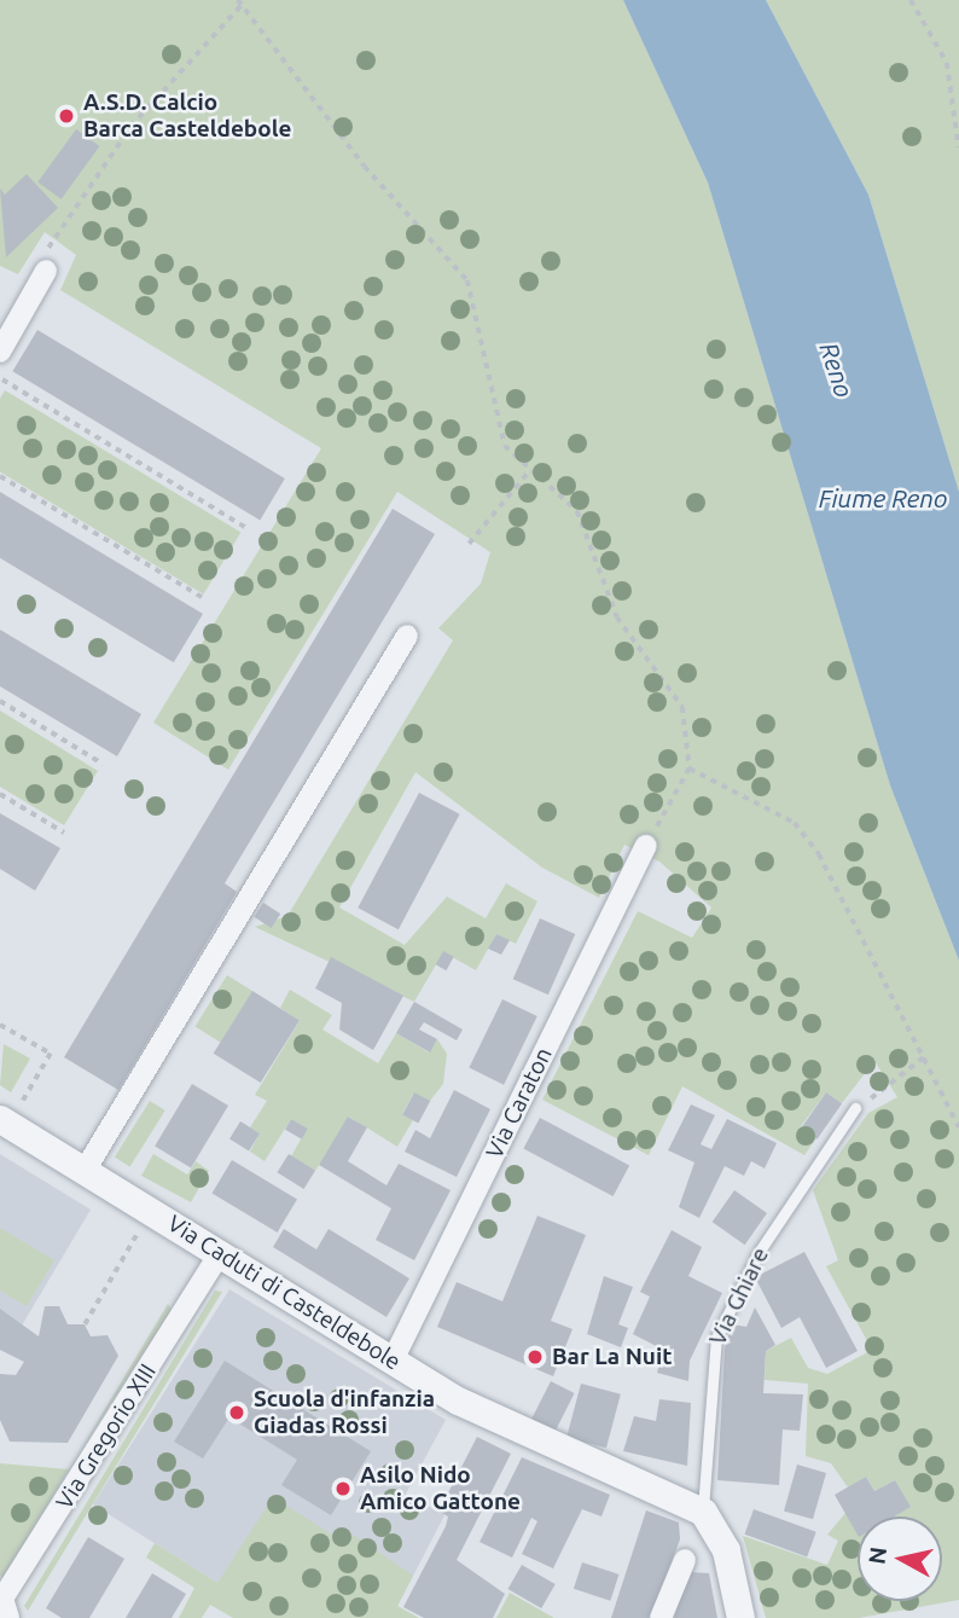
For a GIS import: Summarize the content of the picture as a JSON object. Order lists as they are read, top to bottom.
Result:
{
  "streets": {
    "street": ["Via Caraton", "Via Caduti di Casteldebole", "Via Gregorio XIII"],
    "lane": ["Via Ghiare"]
  },
  "crossings": [
    ["Via Caraton", "Via Caduti di Casteldebole"],
    ["Via Caduti di Casteldebole", "Via Ghiare"],
    ["Via Caduti di Casteldebole", "Via Gregorio XIII"]
  ],
  "water": ["Reno", "Fiume Reno"],
  "places": [
    "A.S.D. Calcio Barca Casteldebole",
    "Bar La Nuit",
    "Scuola d'infanzia Giadas Rossi",
    "Asilo Nido Amico Gattone"
  ],
  "north": "left"
}
